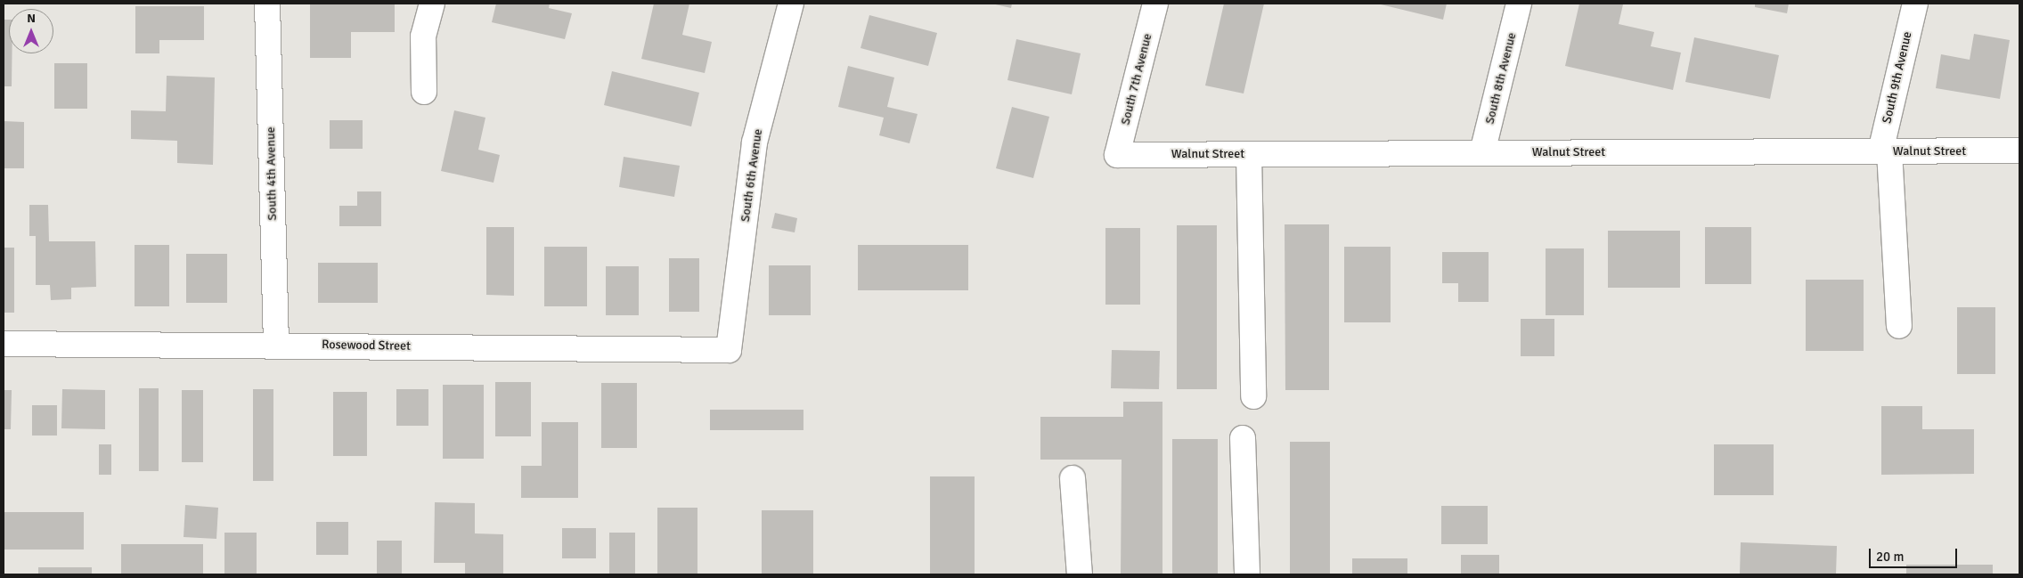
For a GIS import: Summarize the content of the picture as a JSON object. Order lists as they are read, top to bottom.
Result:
{
  "streets": {
    "street": [
      "South 9th Avenue",
      "South 8th Avenue",
      "South 7th Avenue",
      "Walnut Street",
      "South 4th Avenue",
      "South 6th Avenue",
      "Rosewood Street"
    ]
  },
  "crossings": [
    ["South 9th Avenue", "Walnut Street"],
    ["South 8th Avenue", "Walnut Street"],
    ["South 7th Avenue", "Walnut Street"],
    ["South 4th Avenue", "Rosewood Street"],
    ["South 6th Avenue", "Rosewood Street"]
  ],
  "scale_bar": "20 m",
  "north": "top"
}
